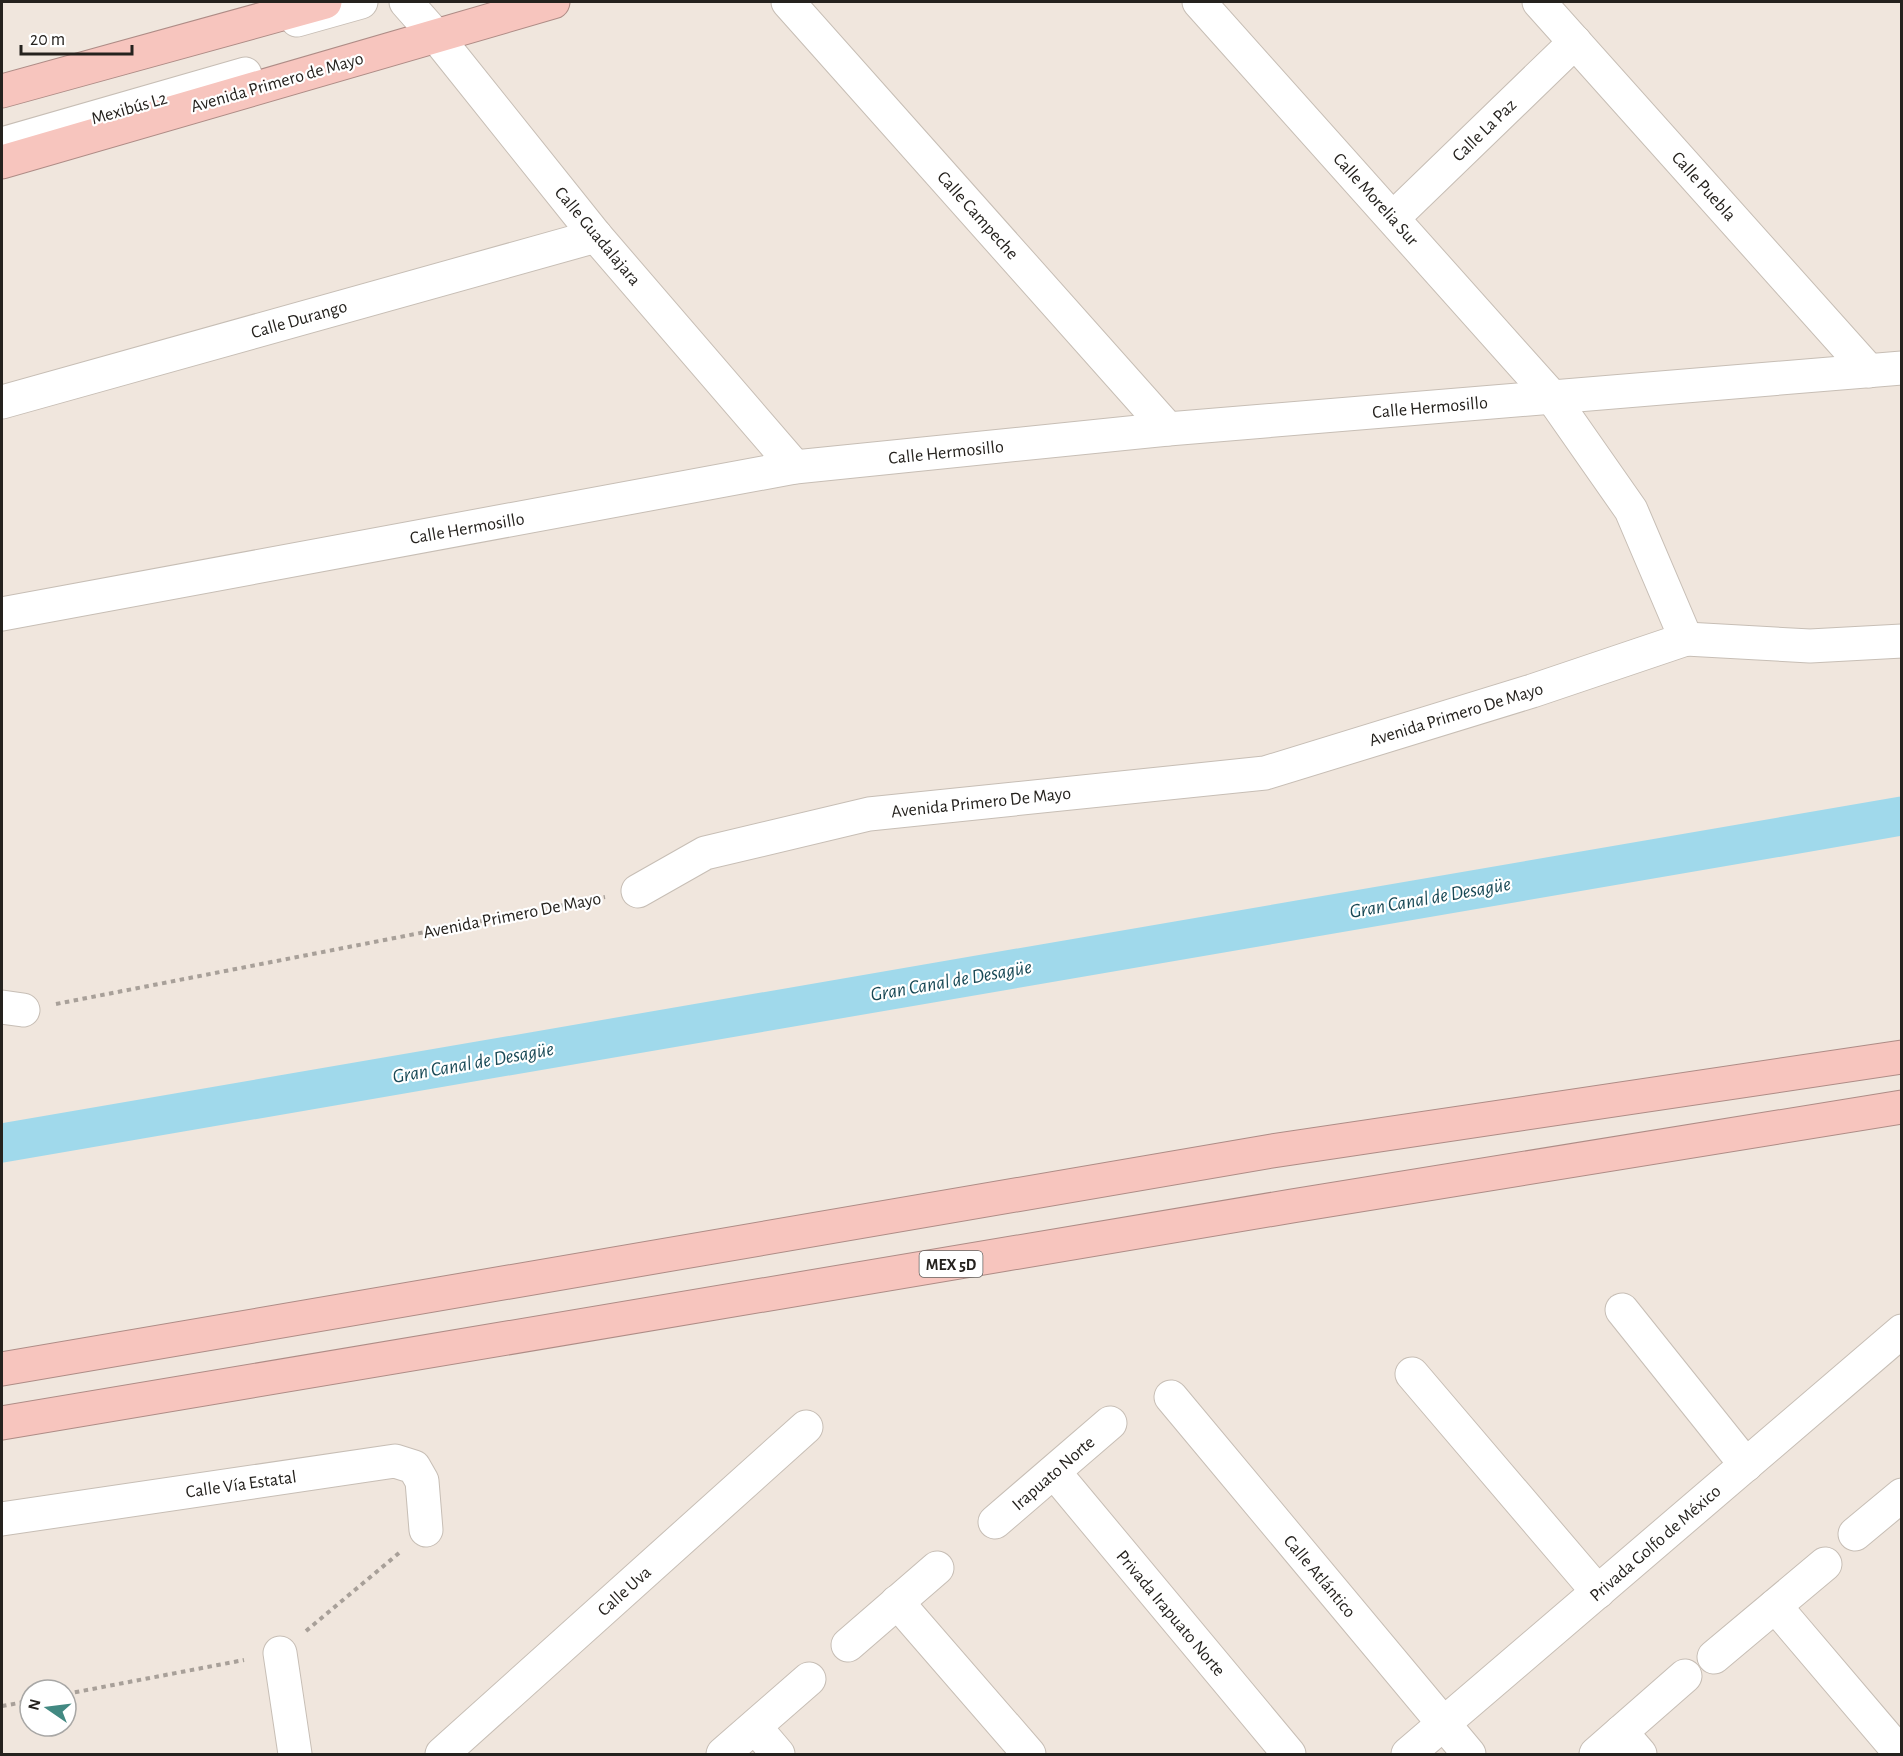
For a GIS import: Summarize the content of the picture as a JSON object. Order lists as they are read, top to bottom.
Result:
{
  "streets": {
    "highway": ["Avenida Primero de Mayo", "MEX 5D"],
    "street": [
      "Mexibús L2",
      "Calle La Paz",
      "Calle Puebla",
      "Calle Morelia Sur",
      "Calle Campeche",
      "Calle Guadalajara",
      "Calle Durango",
      "Calle Hermosillo",
      "Avenida Primero De Mayo",
      "Irapuato Norte",
      "Calle Vía Estatal",
      "Privada Golfo de México",
      "Calle Atlántico",
      "Calle Uva",
      "Privada Irapuato Norte"
    ]
  },
  "crossings": [
    ["Avenida Primero de Mayo", "Mexibús L2"],
    ["Avenida Primero de Mayo", "Calle Guadalajara"],
    ["Mexibús L2", "Calle Guadalajara"],
    ["Calle La Paz", "Calle Puebla"],
    ["Calle La Paz", "Calle Morelia Sur"],
    ["Calle Puebla", "Calle Hermosillo"],
    ["Calle Morelia Sur", "Calle Hermosillo"],
    ["Calle Campeche", "Calle Hermosillo"],
    ["Calle Guadalajara", "Calle Durango"],
    ["Calle Guadalajara", "Calle Hermosillo"],
    ["Irapuato Norte", "Privada Irapuato Norte"],
    ["Privada Golfo de México", "Calle Atlántico"]
  ],
  "water": ["Gran Canal de Desagüe"],
  "scale_bar": "20 m",
  "north": "left"
}
